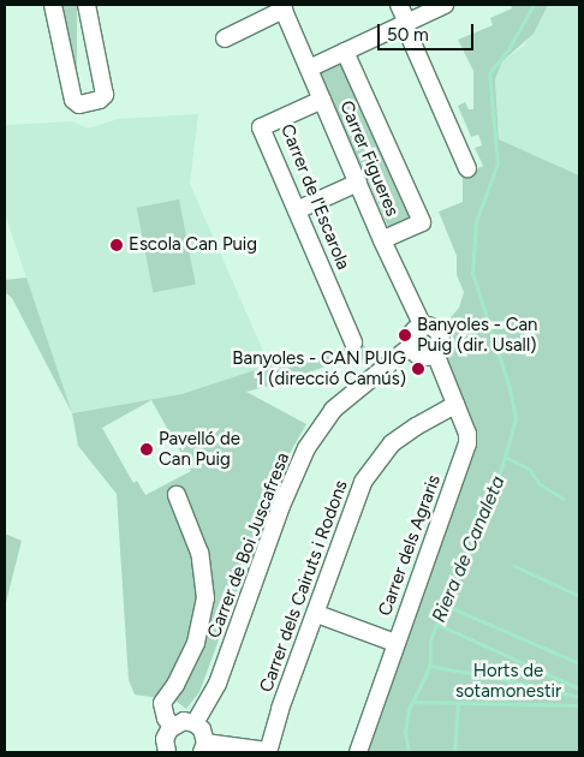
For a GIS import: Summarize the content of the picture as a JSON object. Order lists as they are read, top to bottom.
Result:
{
  "streets": {
    "street": [
      "Carrer Figueres",
      "Carrer de l'Escarola",
      "Carrer de Boi Juscafresa",
      "Carrer dels Agraris",
      "Carrer dels Cairuts i Rodons"
    ]
  },
  "crossings": [
    ["Carrer Figueres", "Carrer de l'Escarola"],
    ["Carrer Figueres", "Carrer de Boi Juscafresa"],
    ["Carrer Figueres", "Carrer dels Agraris"],
    ["Carrer de Boi Juscafresa", "Carrer dels Agraris"],
    ["Carrer dels Agraris", "Carrer dels Cairuts i Rodons"]
  ],
  "water": ["Riera de Canaleta"],
  "parks": ["Horts de sotamonestir"],
  "places": [
    "Escola Can Puig",
    "Banyoles - Can Puig (dir. Usall)",
    "Banyoles - CAN PUIG 1 (direcció Camús)",
    "Pavelló de Can Puig"
  ],
  "scale_bar": "50 m"
}
